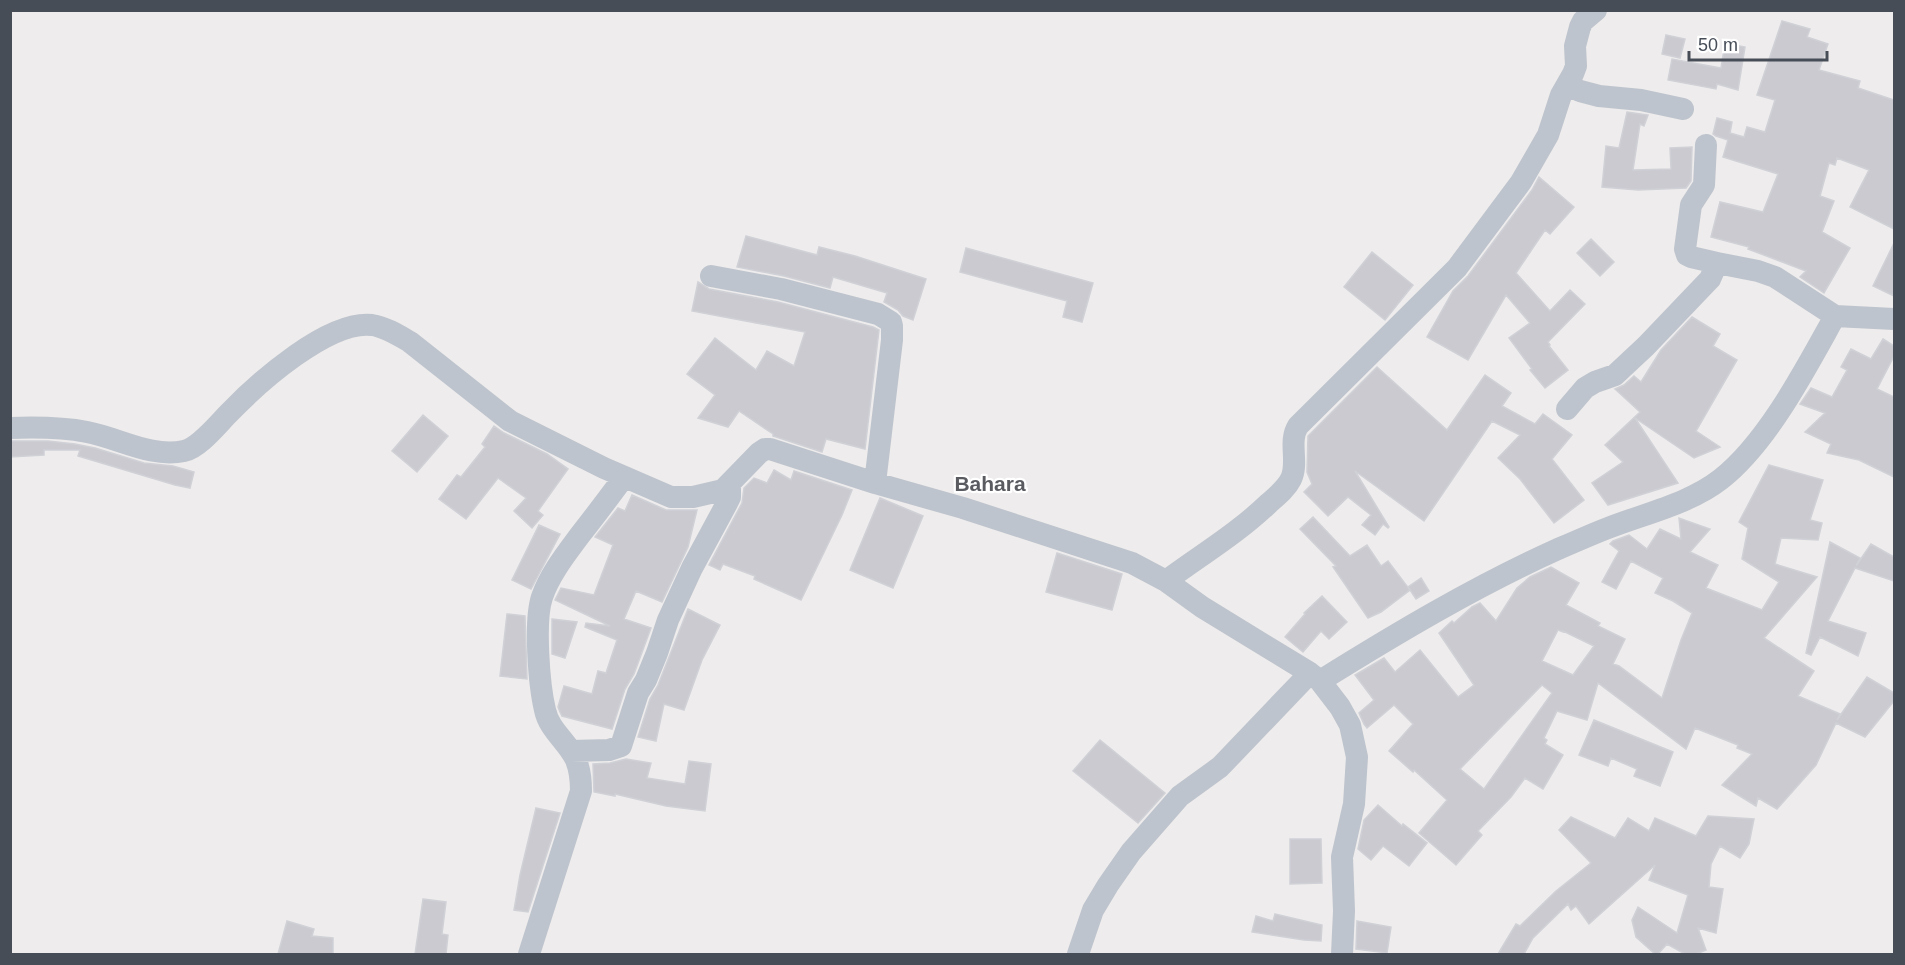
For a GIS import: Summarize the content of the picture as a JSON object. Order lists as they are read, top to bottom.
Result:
{
  "districts": ["Bahara"],
  "scale_bar": "50 m"
}
